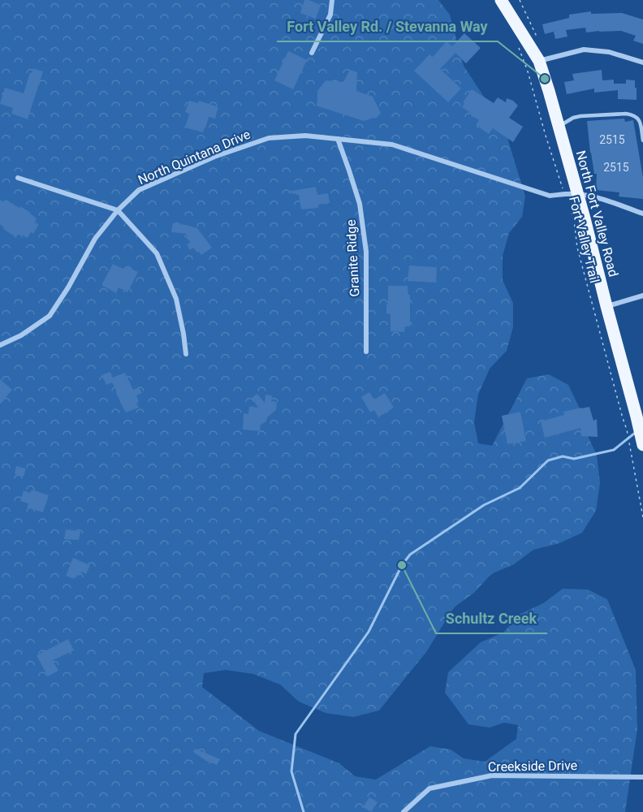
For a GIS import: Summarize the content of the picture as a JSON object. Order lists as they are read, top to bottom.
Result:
{
  "streets": {
    "main road": ["North Fort Valley Road"],
    "street": ["North Quintana Drive", "Granite Ridge", "Creekside Drive"],
    "path": ["Fort Valley Trail"]
  },
  "crossings": [
    ["North Quintana Drive", "North Fort Valley Road"],
    ["North Quintana Drive", "Fort Valley Trail"],
    ["North Quintana Drive", "Granite Ridge"],
    ["North Fort Valley Road", "Fort Valley Trail"]
  ],
  "places": ["Fort Valley Rd. / Stevanna Way", "Schultz Creek"],
  "house_numbers": ["2515", "2515"]
}
